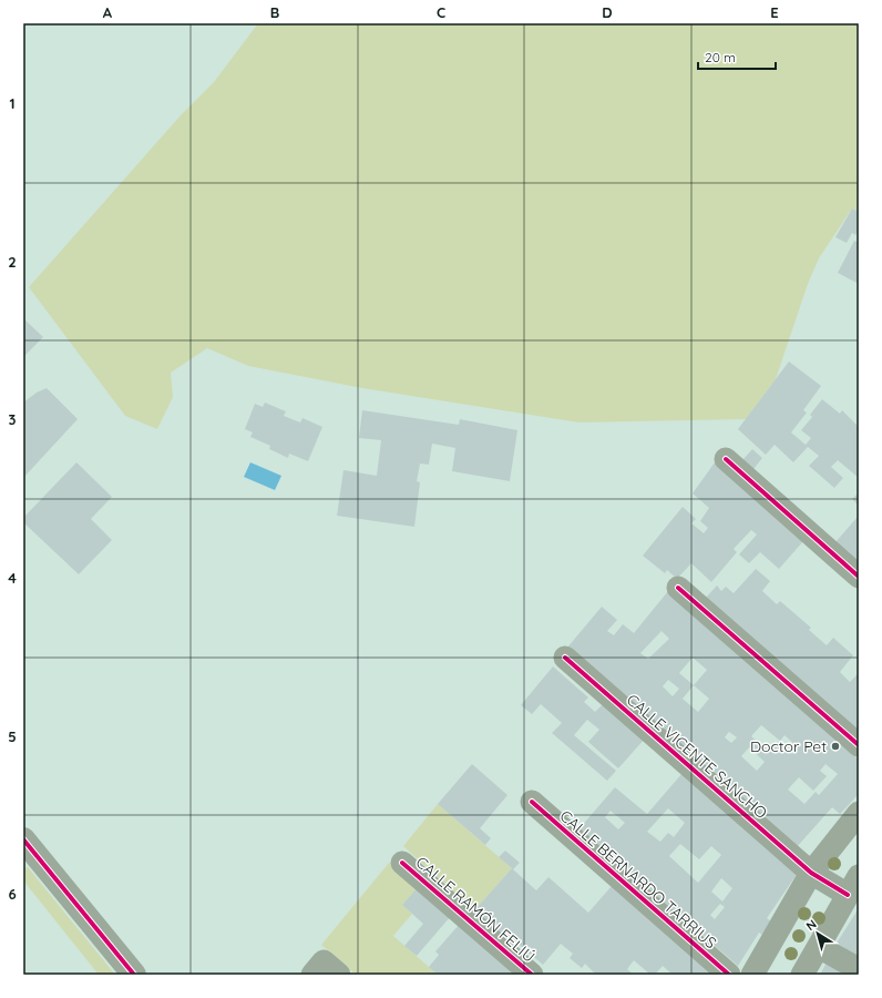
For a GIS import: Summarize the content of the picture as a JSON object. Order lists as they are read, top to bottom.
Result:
{
  "streets": {
    "street": ["CALLE VICENTE SANCHO", "CALLE BERNARDO TARRIUS", "CALLE RAMÓN FELIÚ"]
  },
  "places": ["Doctor Pet"],
  "scale_bar": "20 m",
  "north": "top left",
  "grid": {
    "columns": [
      "A",
      "B",
      "C",
      "D",
      "E"
    ],
    "rows": [
      "1",
      "2",
      "3",
      "4",
      "5",
      "6"
    ]
  }
}
